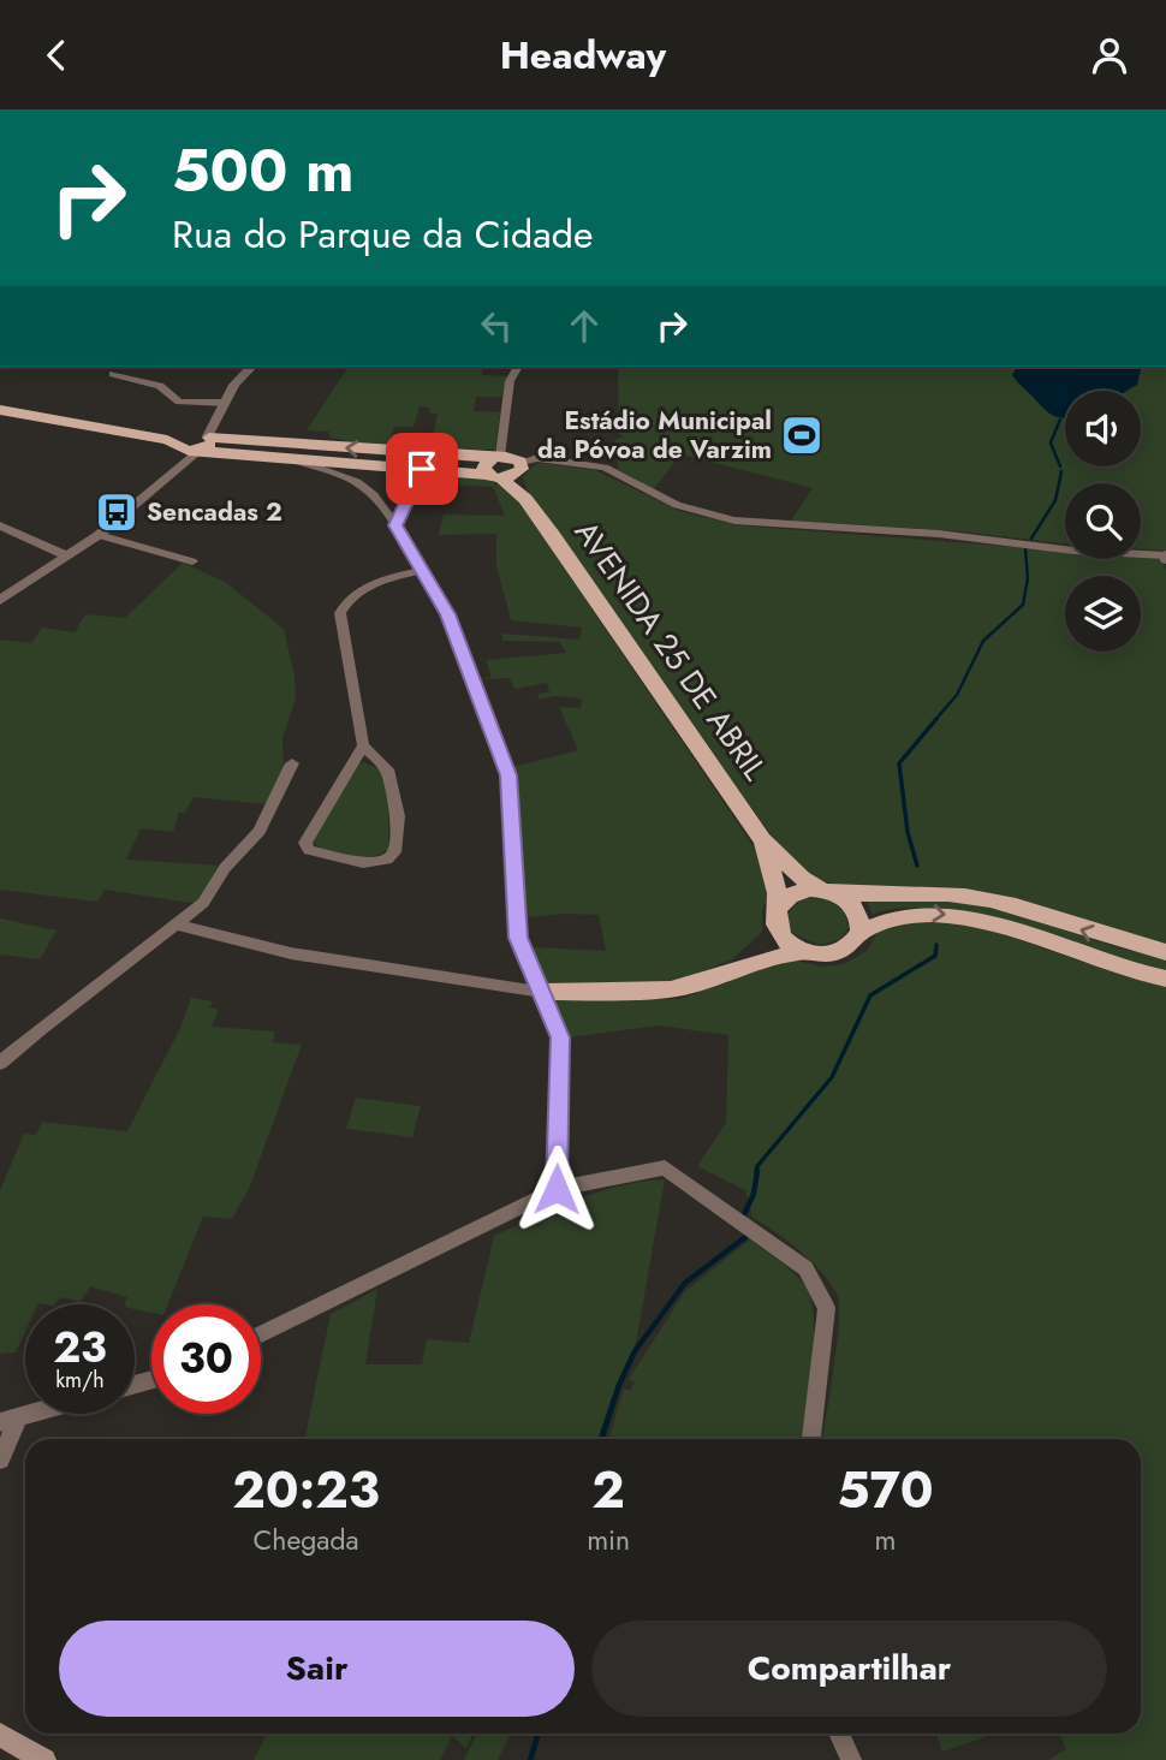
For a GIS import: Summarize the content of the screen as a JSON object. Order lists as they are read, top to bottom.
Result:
{
  "streets": {
    "main road": ["AVENIDA 25 DE ABRIL"]
  },
  "places": {
    "sports": ["Estádio Municipal da Póvoa de Varzim"],
    "bus stop": ["Sencadas 2"]
  },
  "page": {
    "header": "Headway",
    "turn": ["500 m", "Rua do Parque da Cidade"],
    "speed": "23 km/h",
    "limit": "30",
    "eta": [
      "20:23",
      "Chegada",
      "2",
      "min",
      "570",
      "m"
    ],
    "buttons": ["Sair", "Compartilhar"]
  }
}
